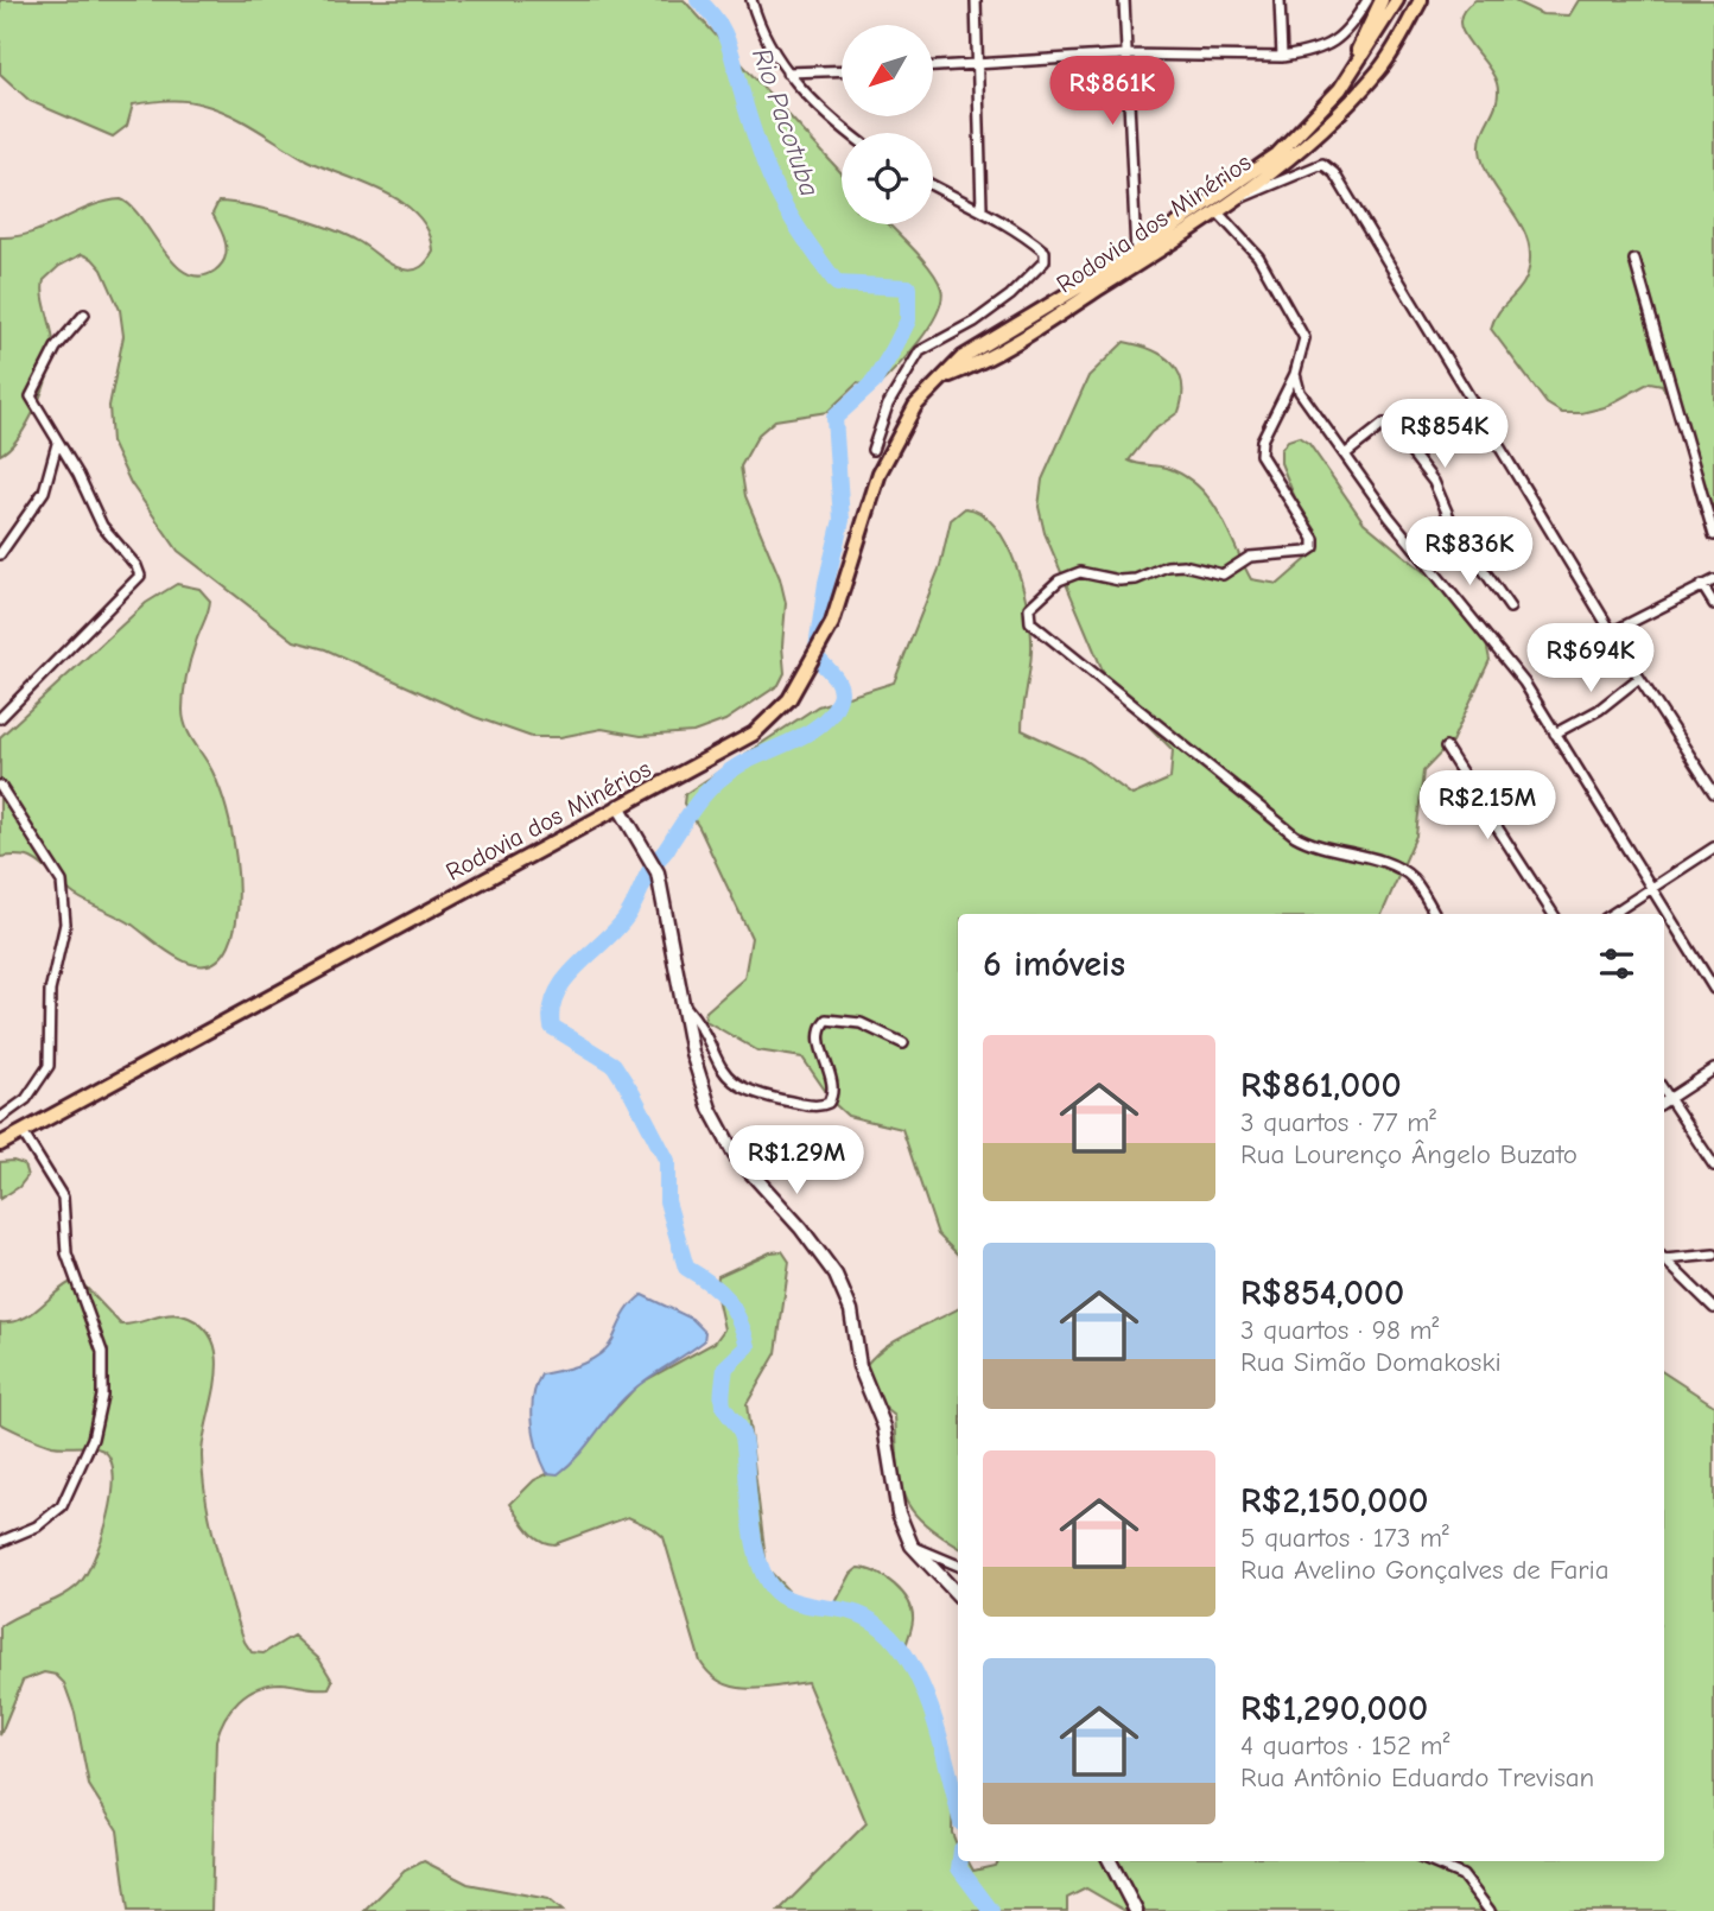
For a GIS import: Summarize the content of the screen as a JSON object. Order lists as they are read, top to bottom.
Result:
{
  "streets": {
    "main road": ["Rodovia dos Minérios"]
  },
  "water": ["Rio Pacotuba"],
  "north": "bottom left",
  "page": {
    "price": [
      "R$861K",
      "R$854K",
      "R$836K",
      "R$694K",
      "R$2.15M",
      "R$1.29M"
    ],
    "heading": "6 imóveis",
    "list": [
      {
        "name": "R$861,000",
        "note": "3 quartos · 77 m² · Rua Lourenço Ângelo Buzato"
      },
      {
        "name": "R$854,000",
        "note": "3 quartos · 98 m² · Rua Simão Domakoski"
      },
      {
        "name": "R$2,150,000",
        "note": "5 quartos · 173 m² · Rua Avelino Gonçalves de Faria"
      },
      {
        "name": "R$1,290,000",
        "note": "4 quartos · 152 m² · Rua Antônio Eduardo Trevisan"
      }
    ]
  }
}
